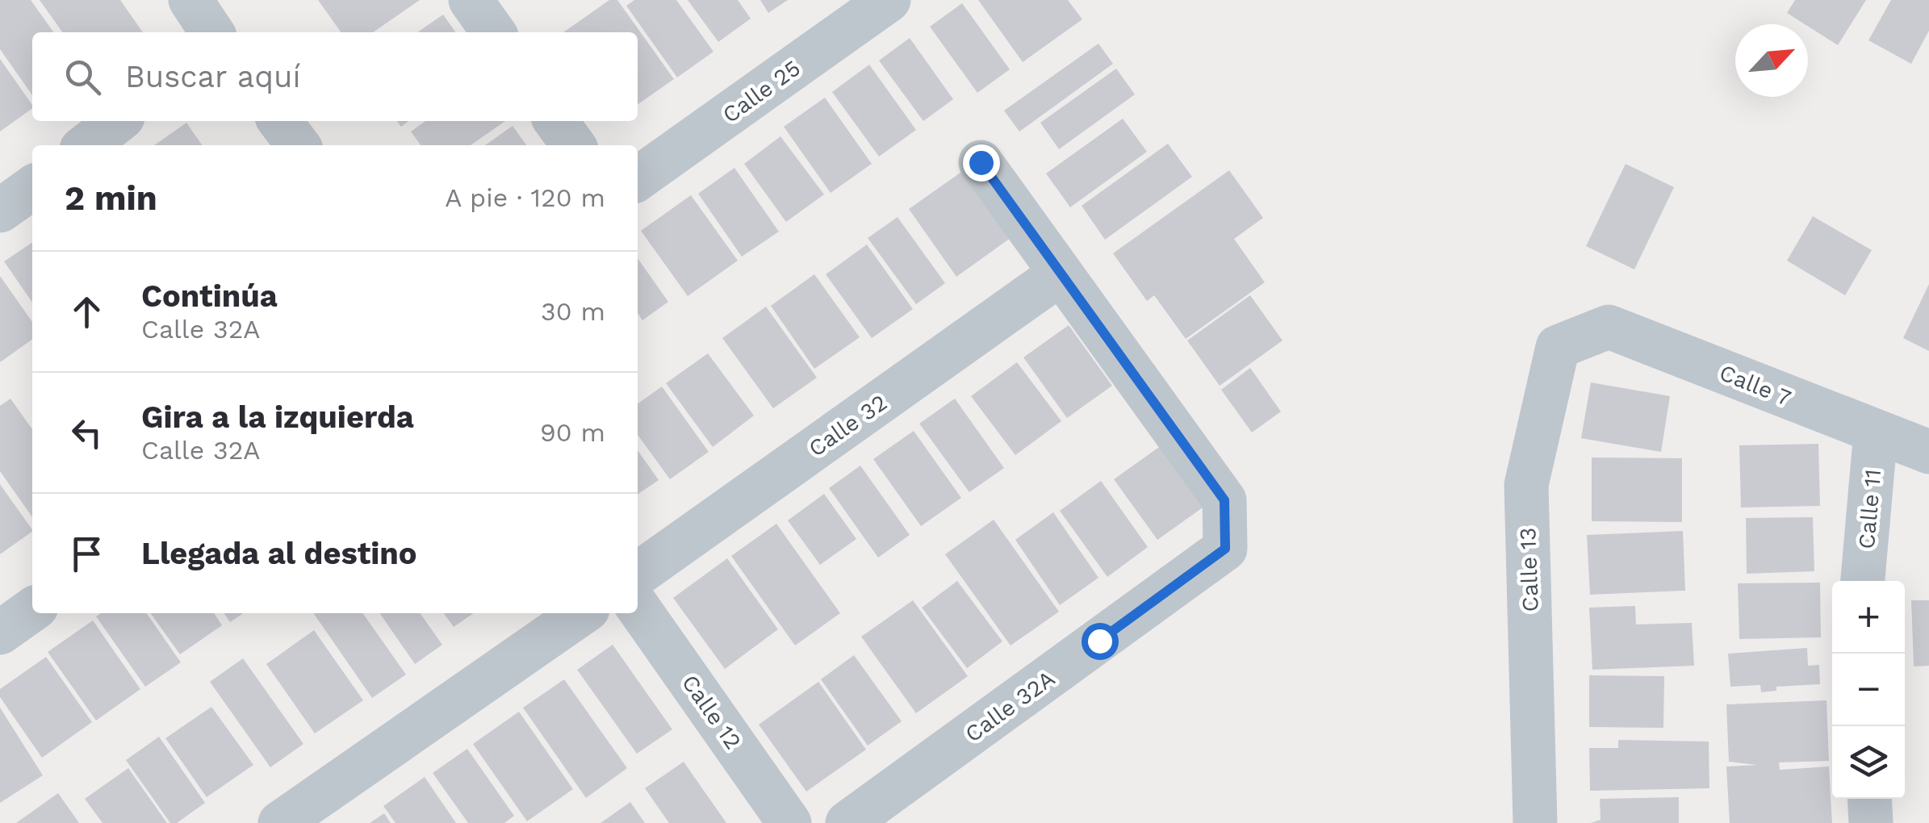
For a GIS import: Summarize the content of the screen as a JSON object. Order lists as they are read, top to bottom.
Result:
{
  "streets": {
    "street": [
      "Calle 25",
      "Calle 7",
      "Calle 32",
      "Calle 11",
      "Calle 13",
      "Calle 32A",
      "Calle 12"
    ]
  },
  "crossings": [
    ["Calle 7", "Calle 11"],
    ["Calle 7", "Calle 13"],
    ["Calle 32", "Calle 32A"]
  ],
  "north": "top right",
  "page": {
    "search": "Buscar aquí",
    "heading": ["2 min", "A pie · 120 m"],
    "list": [
      ["Continúa", "Calle 32A", "30 m"],
      ["Gira a la izquierda", "Calle 32A", "90 m"],
      "Llegada al destino"
    ],
    "map_buttons": ["+", "−"]
  }
}
